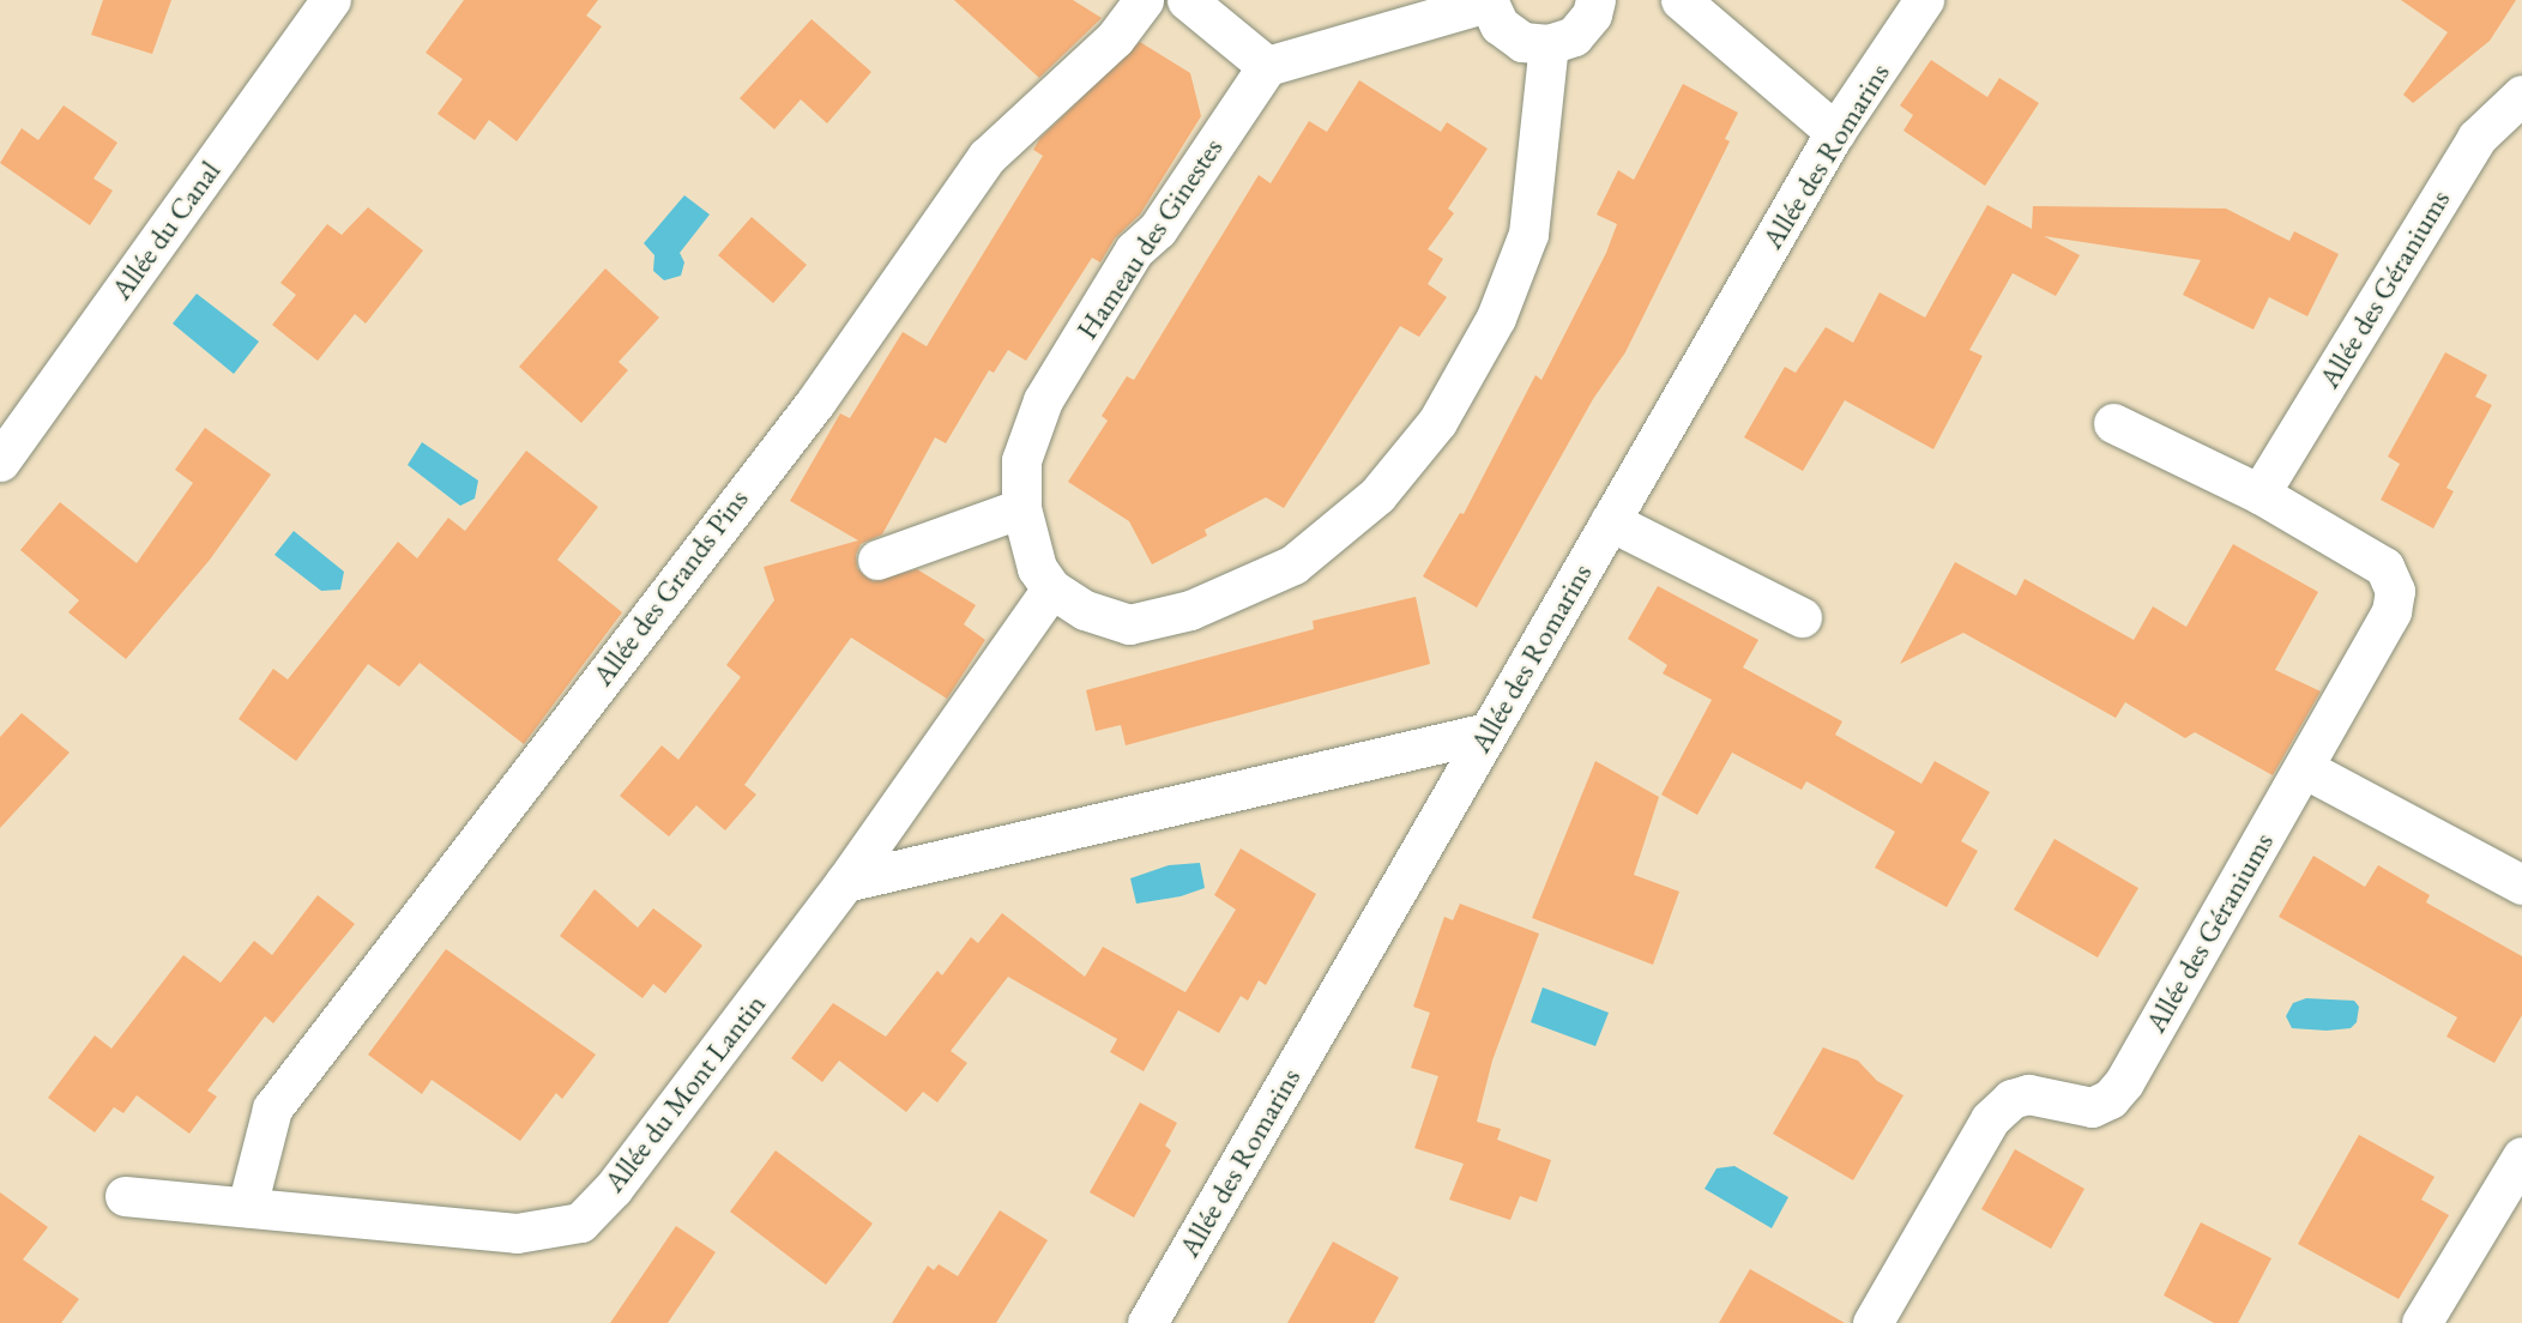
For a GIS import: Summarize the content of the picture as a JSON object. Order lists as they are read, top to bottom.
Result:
{
  "streets": {
    "street": [
      "Allée des Romarins",
      "Allée du Canal",
      "Hameau des Ginestes",
      "Allée des Géraniums",
      "Allée des Grands Pins",
      "Allée du Mont Lantin"
    ]
  },
  "crossings": [
    ["Hameau des Ginestes", "Allée du Mont Lantin"],
    ["Allée des Grands Pins", "Allée du Mont Lantin"]
  ]
}
